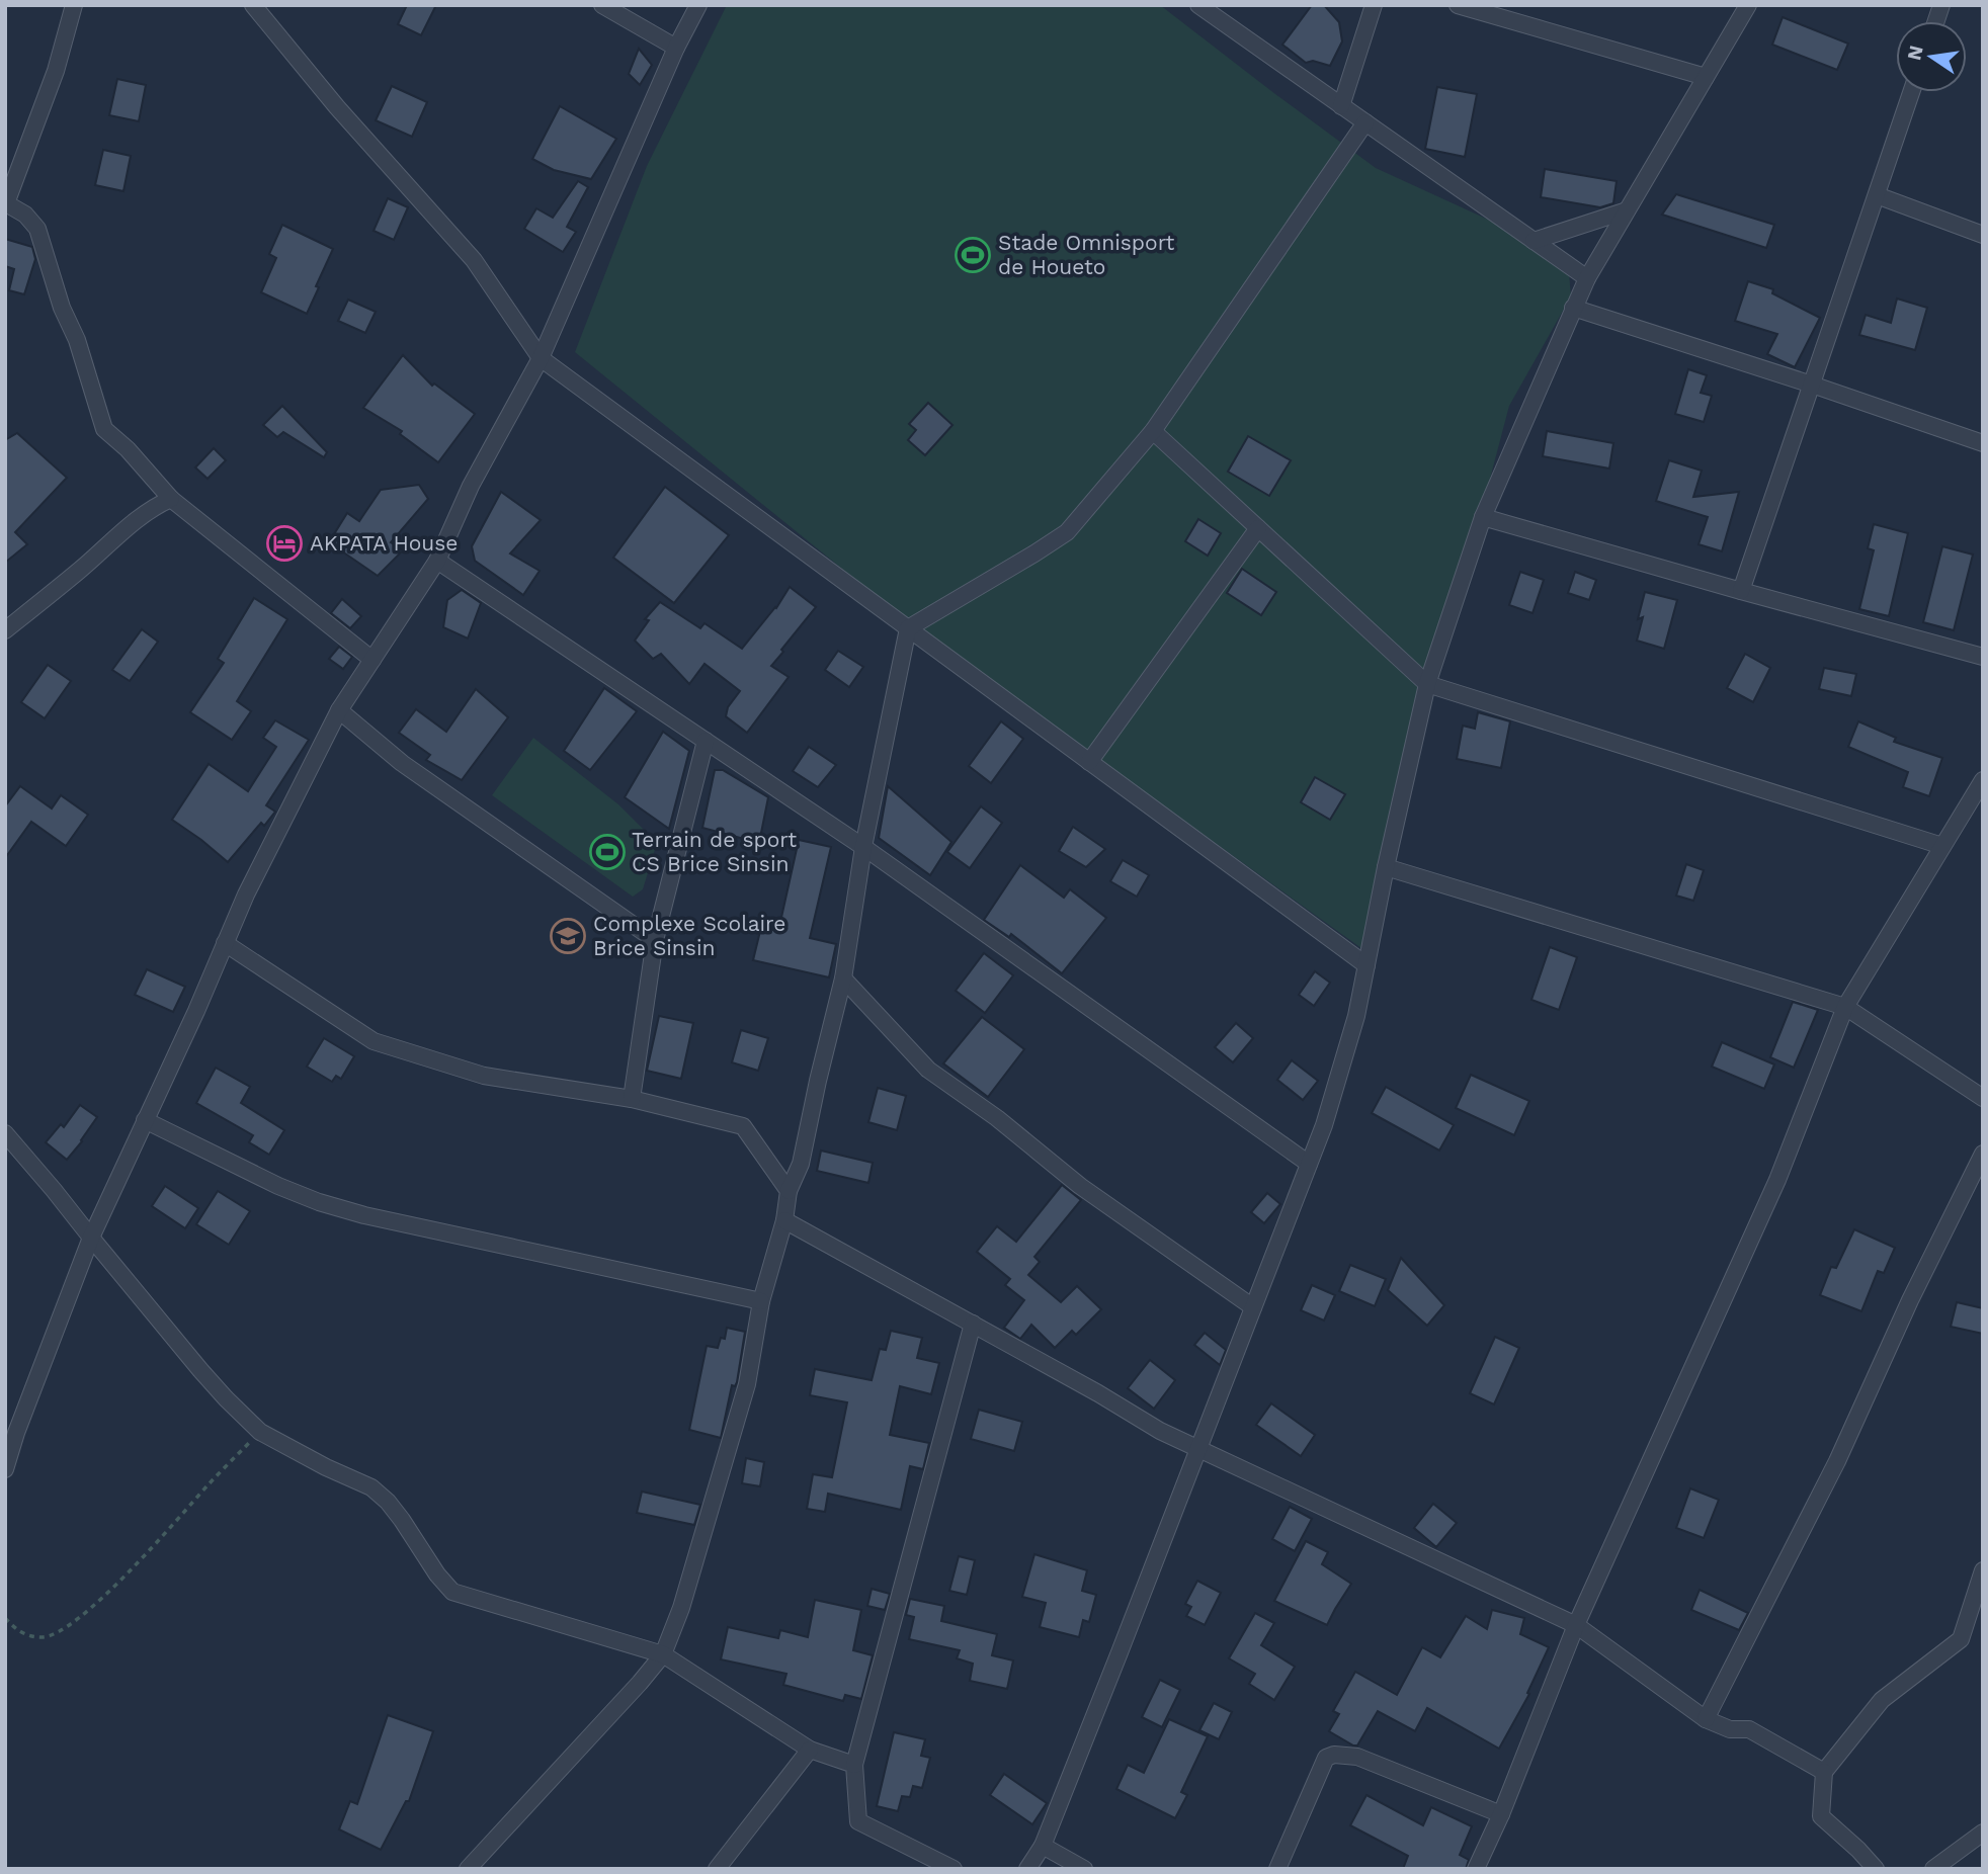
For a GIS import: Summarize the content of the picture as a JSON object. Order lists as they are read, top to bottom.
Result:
{
  "places": {
    "sports": ["Stade Omnisport de Houeto", "Terrain de sport CS Brice Sinsin"],
    "hotel": ["AKPATA House"],
    "school or university": ["Complexe Scolaire Brice Sinsin"]
  },
  "north": "left"
}
